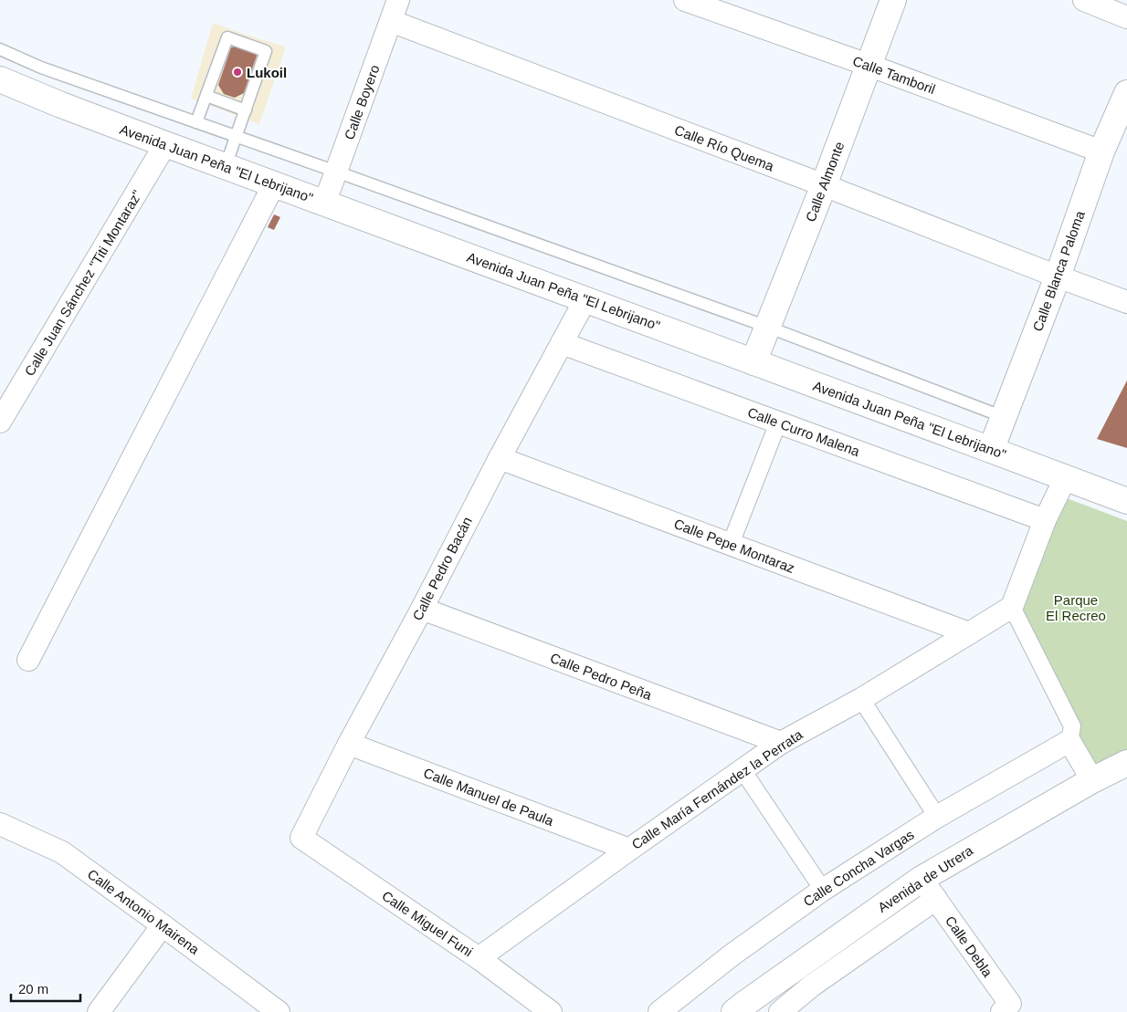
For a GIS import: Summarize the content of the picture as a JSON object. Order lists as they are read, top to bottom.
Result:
{
  "streets": {
    "street": [
      "Calle Tamboril",
      "Calle Boyero",
      "Calle Río Quema",
      "Avenida Juan Peña \"El Lebrijano\"",
      "Calle Almonte",
      "Calle Blanca Paloma",
      "Calle Juan Sánchez \"Titi Montaraz\"",
      "Calle Curro Malena",
      "Calle Pepe Montaraz",
      "Calle Pedro Bacán",
      "Calle Pedro Peña",
      "Calle María Fernández la Perrata",
      "Calle Manuel de Paula",
      "Calle Concha Vargas",
      "Avenida de Utrera",
      "Calle Antonio Mairena",
      "Calle Miguel Funi",
      "Calle Debla"
    ]
  },
  "crossings": [
    ["Calle Tamboril", "Calle Almonte"],
    ["Calle Tamboril", "Calle Blanca Paloma"],
    ["Calle Boyero", "Calle Río Quema"],
    ["Calle Boyero", "Avenida Juan Peña \"El Lebrijano\""],
    ["Calle Río Quema", "Calle Almonte"],
    ["Calle Río Quema", "Calle Blanca Paloma"],
    ["Avenida Juan Peña \"El Lebrijano\"", "Calle Almonte"],
    ["Avenida Juan Peña \"El Lebrijano\"", "Calle Blanca Paloma"],
    ["Avenida Juan Peña \"El Lebrijano\"", "Calle Juan Sánchez \"Titi Montaraz\""],
    ["Avenida Juan Peña \"El Lebrijano\"", "Calle Pedro Bacán"],
    ["Calle Curro Malena", "Calle Pedro Bacán"],
    ["Calle Pepe Montaraz", "Calle Pedro Bacán"],
    ["Calle Pepe Montaraz", "Calle María Fernández la Perrata"],
    ["Calle Pedro Bacán", "Calle Pedro Peña"],
    ["Calle Pedro Bacán", "Calle Manuel de Paula"],
    ["Calle Pedro Bacán", "Calle Miguel Funi"],
    ["Calle Pedro Peña", "Calle María Fernández la Perrata"],
    ["Calle María Fernández la Perrata", "Calle Manuel de Paula"],
    ["Calle María Fernández la Perrata", "Calle Miguel Funi"],
    ["Avenida de Utrera", "Calle Debla"]
  ],
  "parks": ["Parque El Recreo"],
  "places": ["Lukoil"],
  "scale_bar": "20 m"
}
